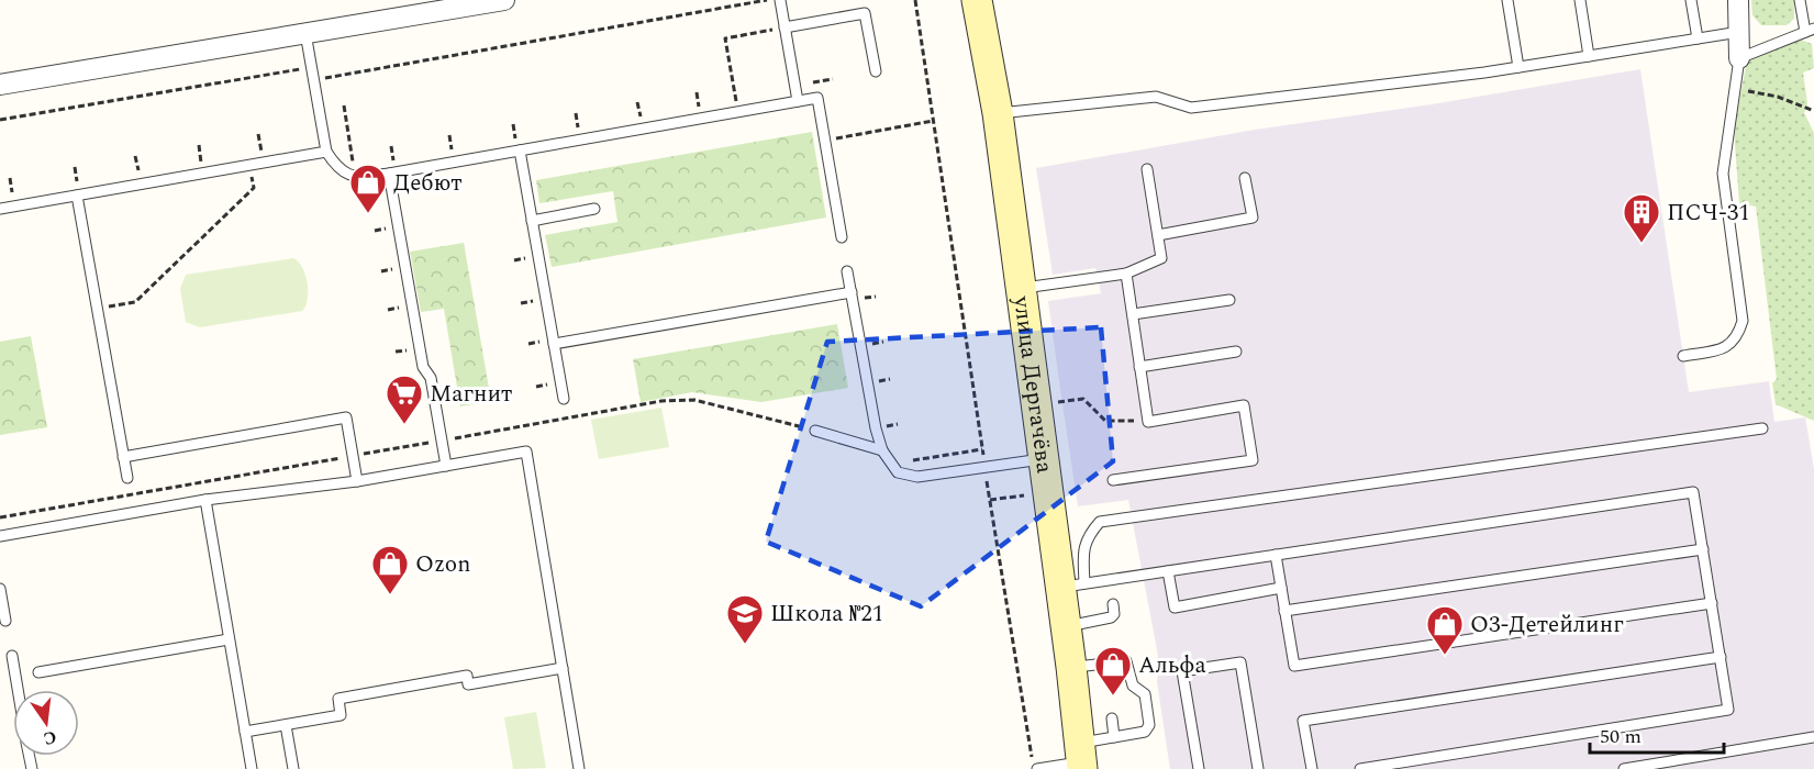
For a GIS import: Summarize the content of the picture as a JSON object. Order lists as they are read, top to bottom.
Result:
{
  "streets": {
    "street": ["улица Дергачёва"]
  },
  "places": {
    "shop": [
      "Дебют",
      "Ozon",
      "О3-Детейлинг",
      "Альфа"
    ],
    "building": ["ПСЧ-31"],
    "supermarket": ["Магнит"],
    "school or university": ["Школа №21"]
  },
  "scale_bar": "50 m",
  "north": "bottom"
}
